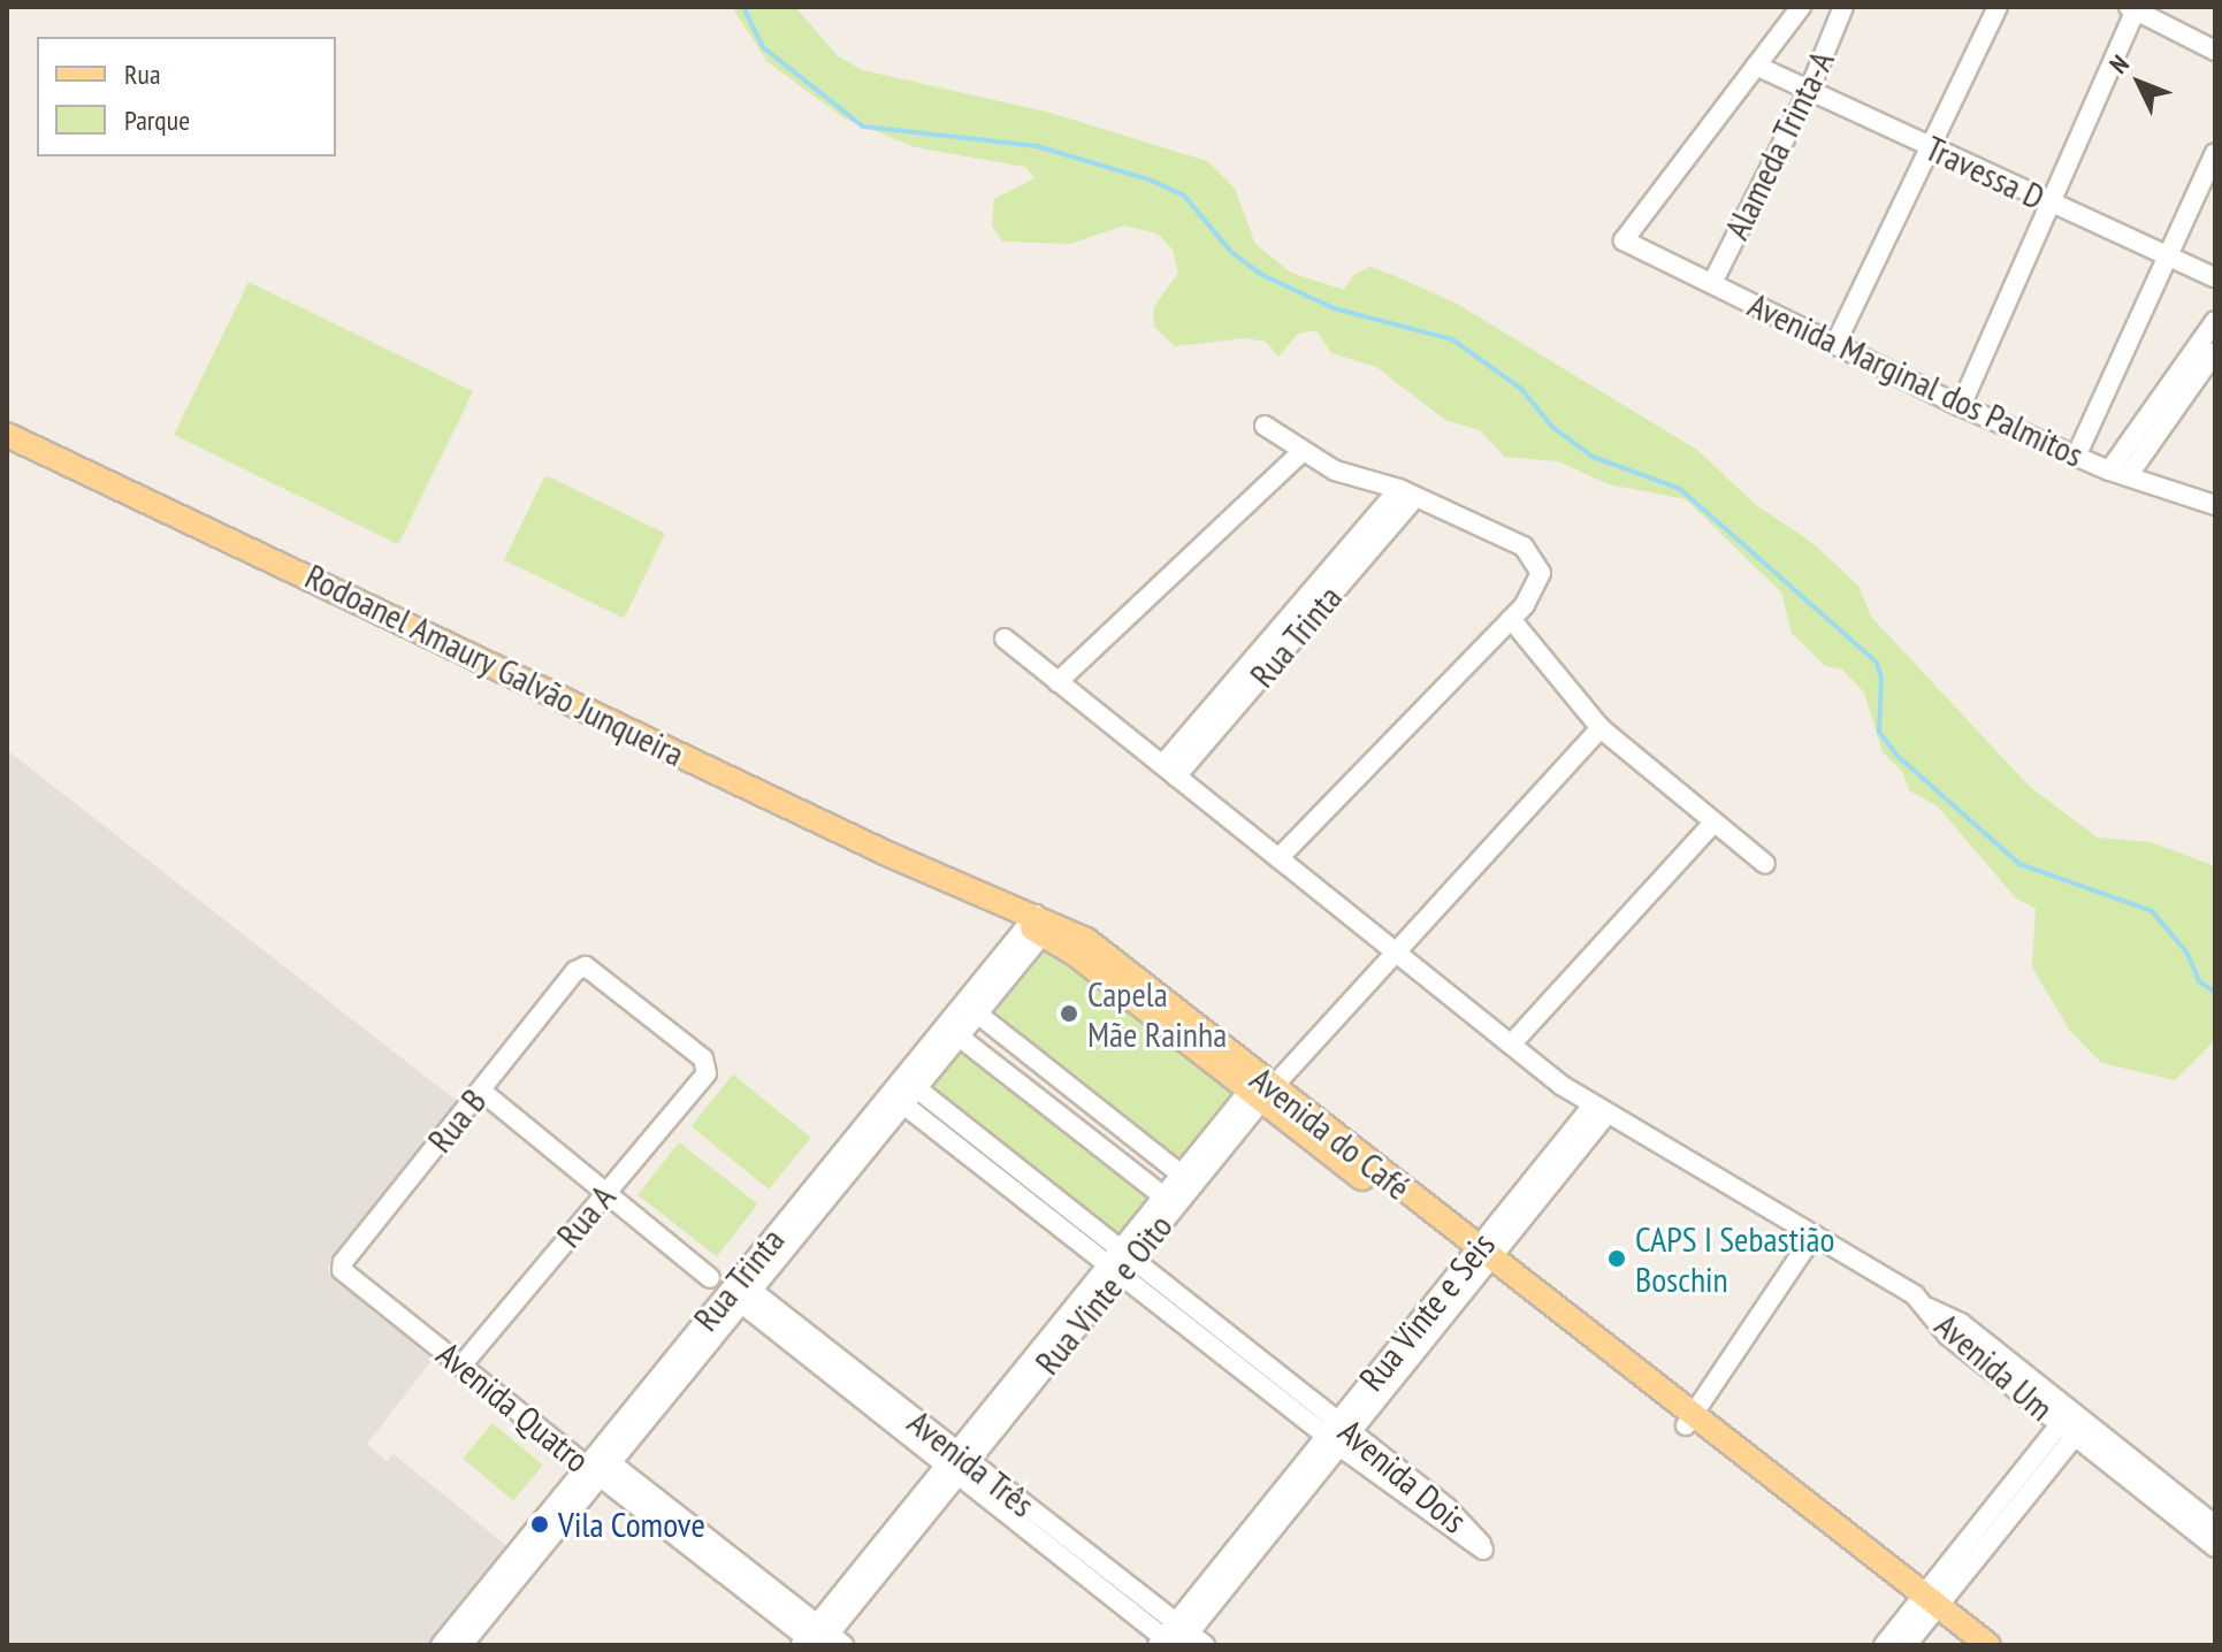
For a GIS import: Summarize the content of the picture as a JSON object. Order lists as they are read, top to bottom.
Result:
{
  "streets": {
    "main road": ["Rodoanel Amaury Galvão Junqueira", "Avenida do Café"],
    "street": [
      "Alameda Trinta-A",
      "Travessa D",
      "Avenida Marginal dos Palmitos",
      "Rua Trinta",
      "Rua B",
      "Rua A",
      "Rua Vinte e Oito",
      "Rua Vinte e Seis",
      "Avenida Um",
      "Avenida Quatro",
      "Avenida Três",
      "Avenida Dois"
    ]
  },
  "crossings": [
    ["Alameda Trinta-A", "Travessa D"],
    ["Alameda Trinta-A", "Avenida Marginal dos Palmitos"],
    ["Travessa D", "Avenida Marginal dos Palmitos"],
    ["Rua Trinta", "Avenida do Café"],
    ["Rua Trinta", "Avenida Um"],
    ["Rua Trinta", "Avenida Quatro"],
    ["Rua Trinta", "Avenida Três"],
    ["Rua Trinta", "Avenida Dois"],
    ["Rodoanel Amaury Galvão Junqueira", "Avenida do Café"],
    ["Rua B", "Rua A"],
    ["Rua B", "Avenida Quatro"],
    ["Avenida do Café", "Rua Vinte e Oito"],
    ["Avenida do Café", "Rua Vinte e Seis"],
    ["Rua A", "Avenida Quatro"],
    ["Rua Vinte e Oito", "Avenida Um"],
    ["Rua Vinte e Oito", "Avenida Quatro"],
    ["Rua Vinte e Oito", "Avenida Três"],
    ["Rua Vinte e Oito", "Avenida Dois"],
    ["Rua Vinte e Seis", "Avenida Um"],
    ["Rua Vinte e Seis", "Avenida Três"],
    ["Rua Vinte e Seis", "Avenida Dois"]
  ],
  "places": ["Capela Mãe Rainha", "CAPS I Sebastião Boschin", "Vila Comove"],
  "legend": ["Rua", "Parque"],
  "north": "top left"
}
